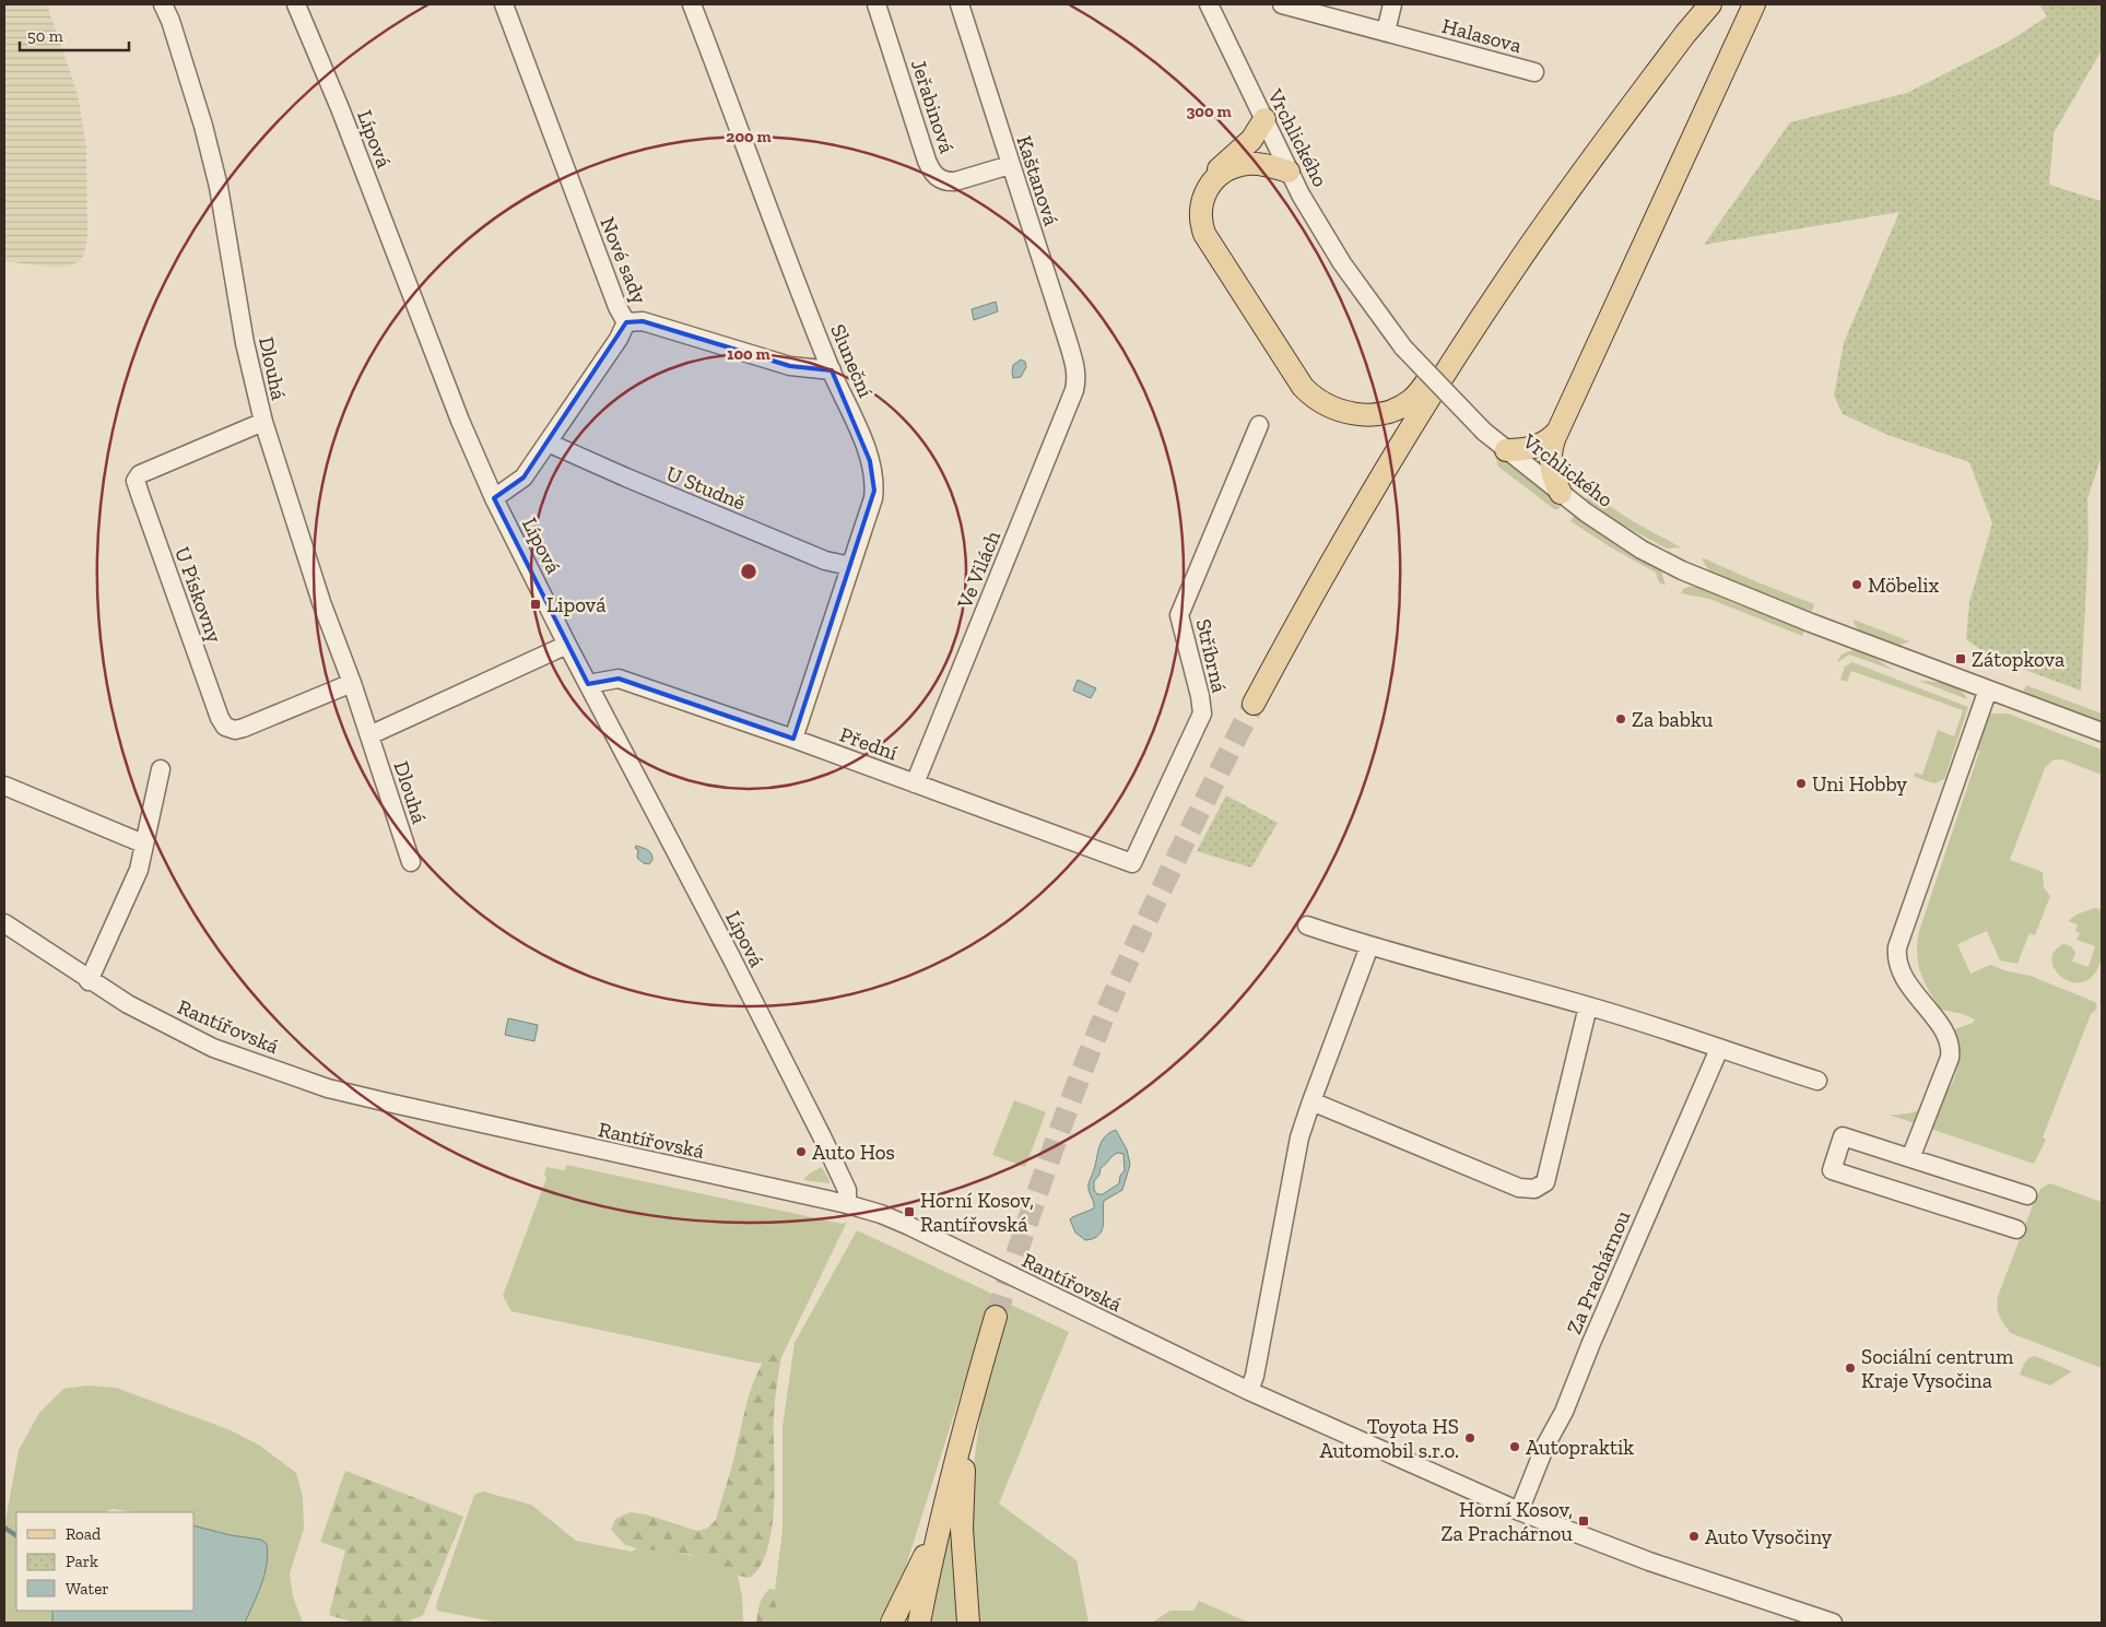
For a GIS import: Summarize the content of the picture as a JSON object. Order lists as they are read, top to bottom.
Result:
{
  "streets": {
    "street": [
      "Halasova",
      "Jeřabinová",
      "Vrchlického",
      "Lípová",
      "Kaštanová",
      "Nové sady",
      "Sluneční",
      "Dlouhá",
      "U Studně",
      "Ve Vilách",
      "U Pískovny",
      "Stříbrná",
      "Přední",
      "Rantířovská",
      "Za Prachárnou"
    ]
  },
  "crossings": [
    ["Jeřabinová", "Kaštanová"],
    ["Lípová", "Nové sady"],
    ["Lípová", "Přední"],
    ["Lípová", "Rantířovská"],
    ["Kaštanová", "Ve Vilách"],
    ["Nové sady", "U Studně"],
    ["Sluneční", "U Studně"],
    ["Sluneční", "Přední"],
    ["Dlouhá", "U Pískovny"],
    ["Ve Vilách", "Přední"],
    ["Stříbrná", "Přední"],
    ["Rantířovská", "Za Prachárnou"]
  ],
  "places": {
    "other": [
      "Möbelix",
      "Za babku",
      "Uni Hobby",
      "Auto Hos",
      "Sociální centrum Kraje Vysočina",
      "Toyota HS Automobil s.r.o.",
      "Autopraktik",
      "Auto Vysočiny"
    ],
    "transit": [
      "Lipová",
      "Zátopkova",
      "Horní Kosov, Rantířovská",
      "Horní Kosov, Za Prachárnou"
    ]
  },
  "legend": ["Road", "Park", "Water"],
  "scale_bar": "50 m",
  "rings": ["300 m", "200 m", "100 m"]
}
